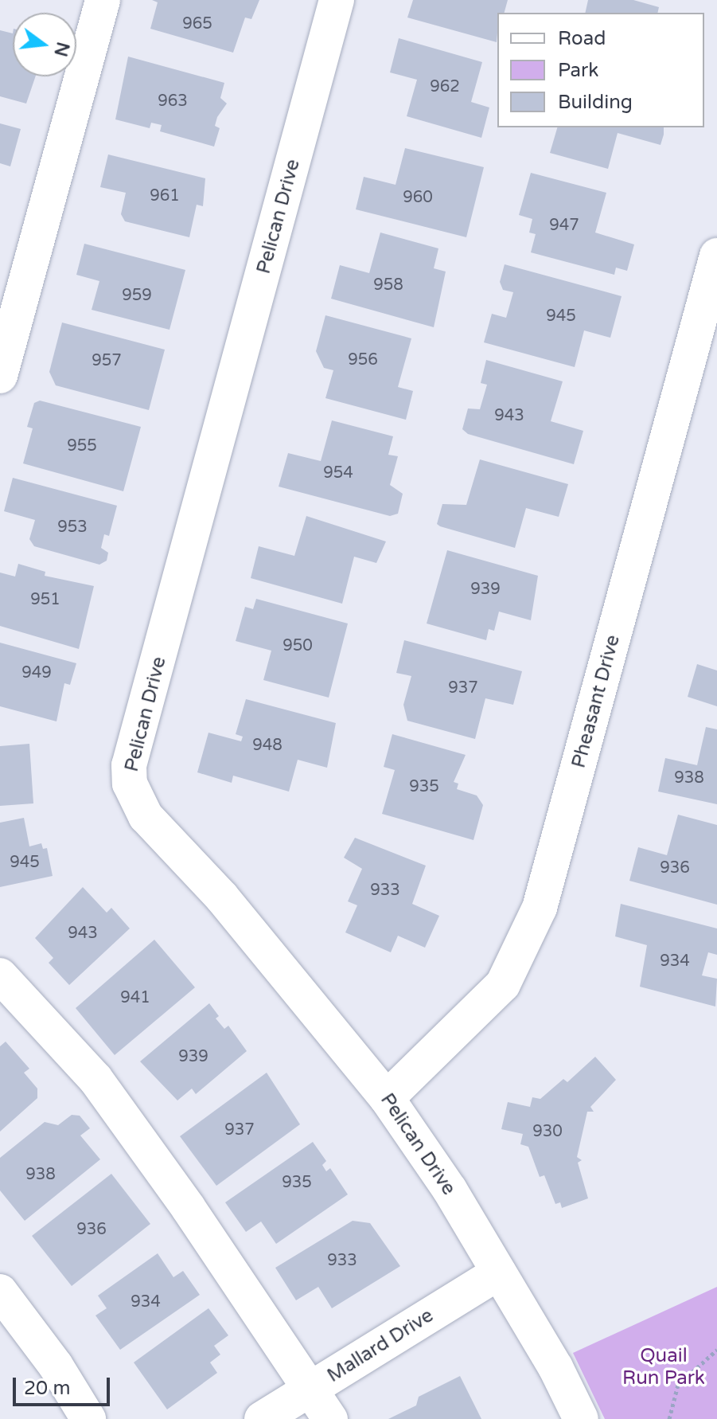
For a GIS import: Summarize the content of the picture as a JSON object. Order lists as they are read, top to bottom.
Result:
{
  "streets": {
    "street": ["Pelican Drive", "Pheasant Drive", "Mallard Drive"]
  },
  "crossings": [
    ["Pelican Drive", "Pheasant Drive"],
    ["Pelican Drive", "Mallard Drive"]
  ],
  "parks": ["Quail Run Park"],
  "house_numbers": [
    "965",
    "962",
    "963",
    "961",
    "960",
    "947",
    "958",
    "959",
    "945",
    "956",
    "957",
    "943",
    "955",
    "954",
    "953",
    "939",
    "951",
    "950",
    "949",
    "937",
    "948",
    "938",
    "935",
    "945",
    "936",
    "933",
    "943",
    "934",
    "941",
    "939",
    "937",
    "930",
    "938",
    "935",
    "936",
    "933",
    "934"
  ],
  "legend": ["Road", "Park", "Building"],
  "scale_bar": "20 m",
  "north": "right"
}
